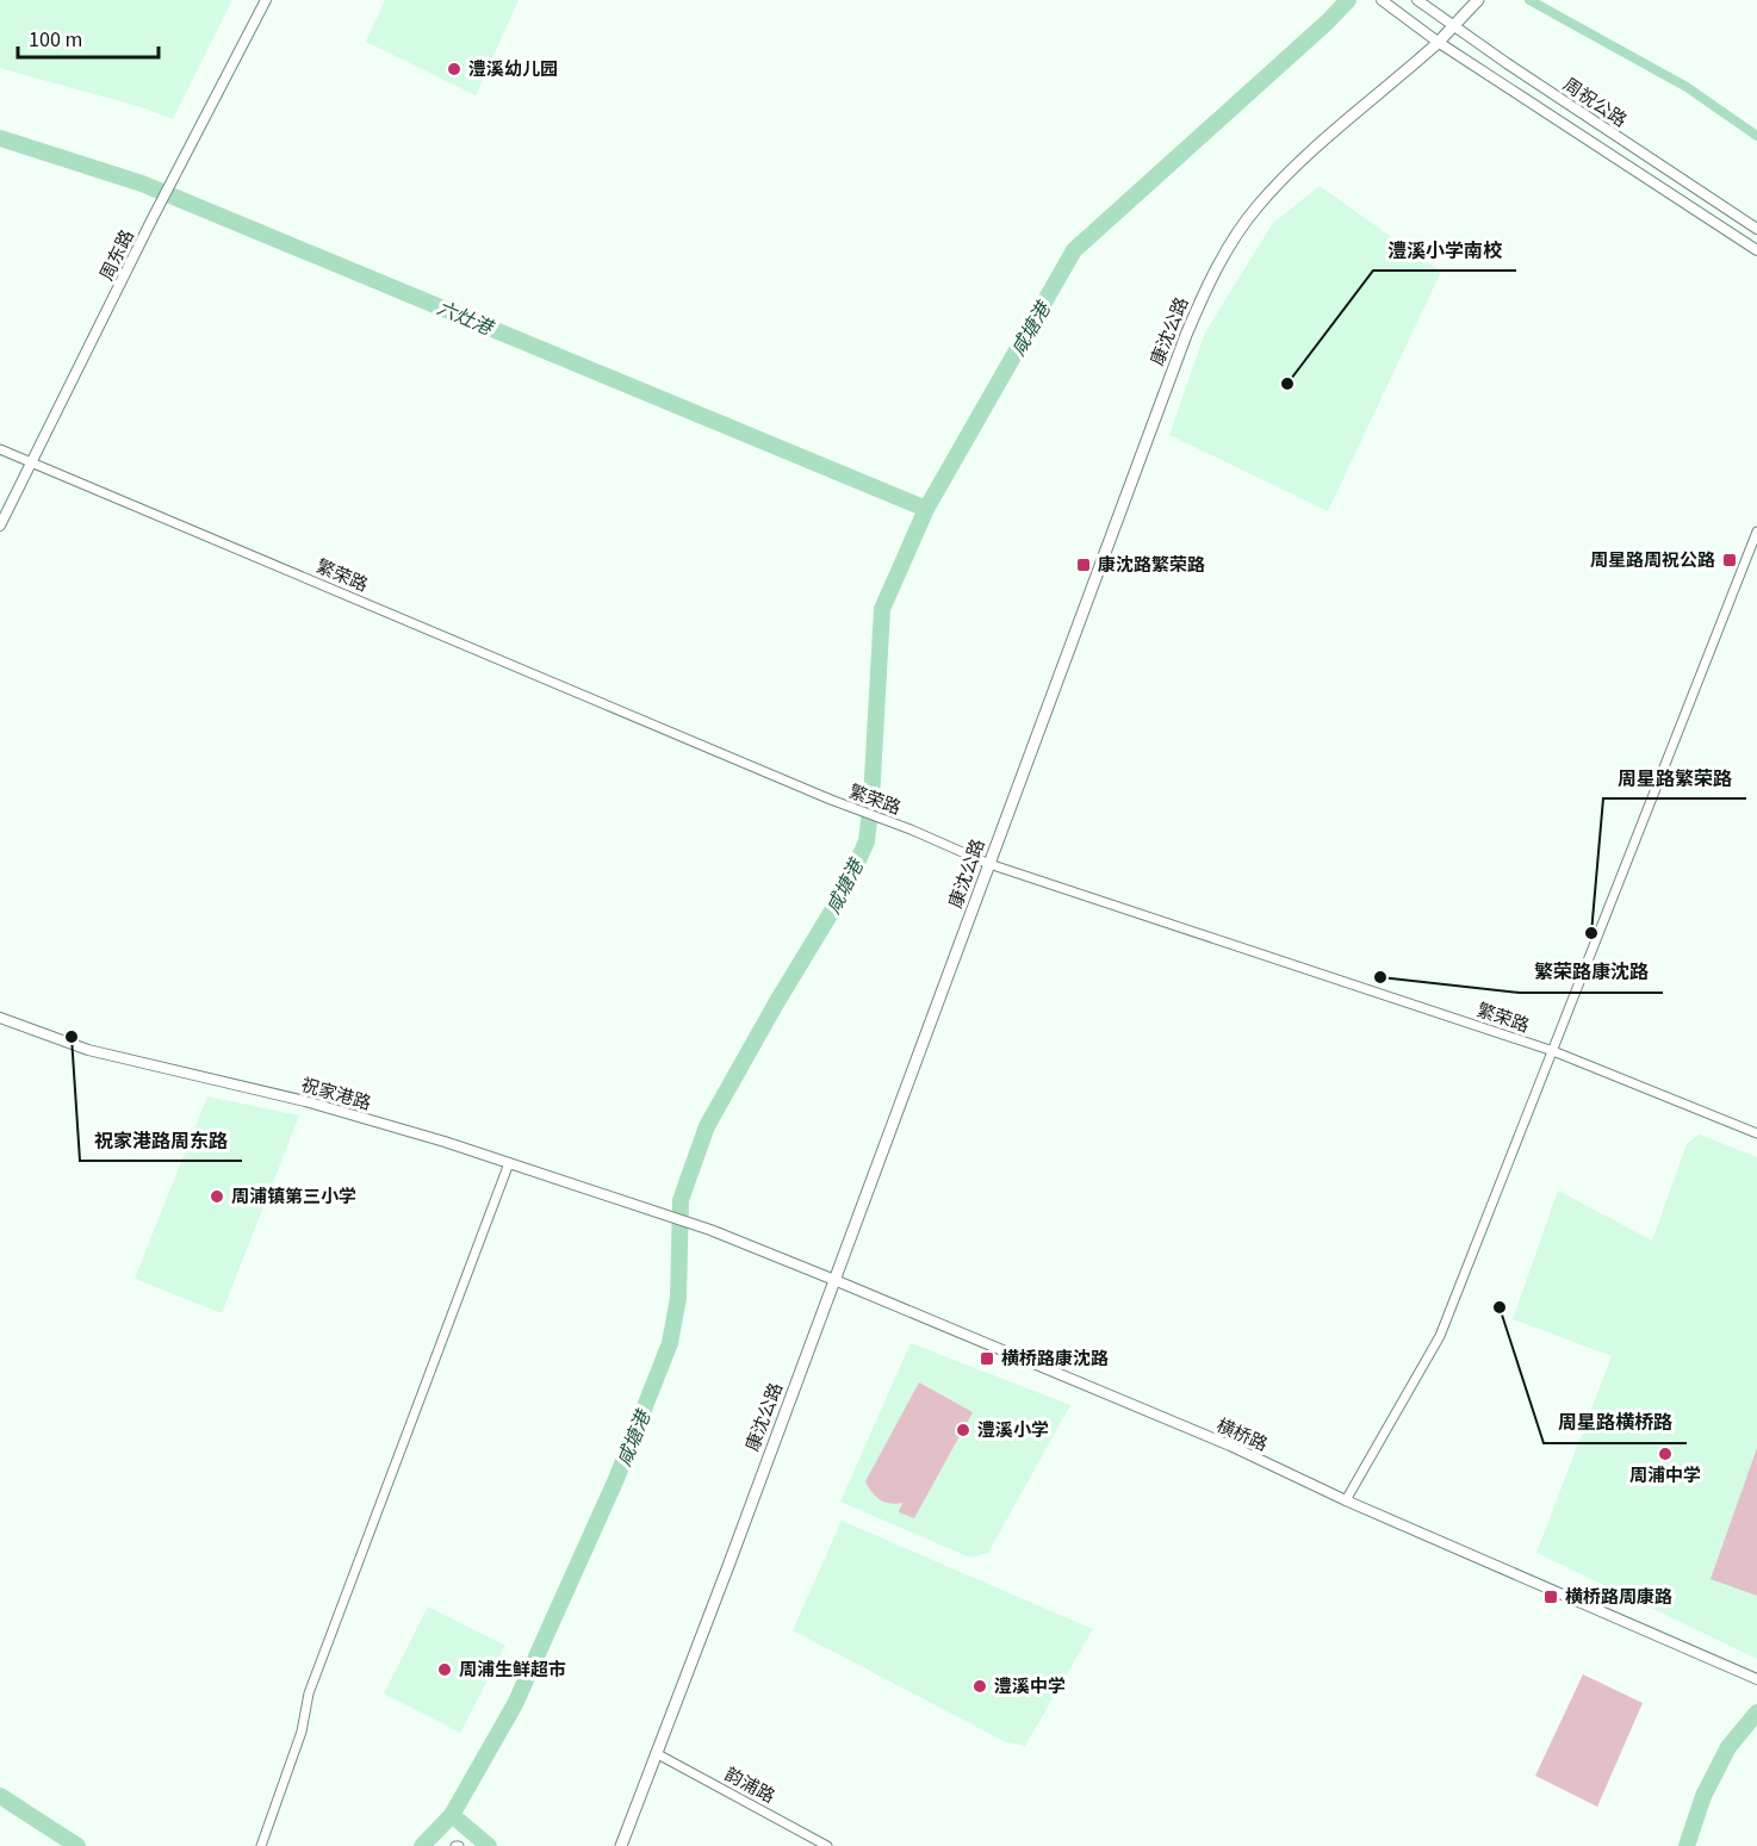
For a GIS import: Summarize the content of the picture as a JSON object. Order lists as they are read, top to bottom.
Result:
{
  "streets": {
    "main road": ["康沈公路"],
    "street": [
      "周祝公路",
      "周东路",
      "繁荣路",
      "祝家港路",
      "横桥路",
      "韵浦路"
    ]
  },
  "crossings": [
    ["周祝公路", "康沈公路"],
    ["周东路", "繁荣路"],
    ["康沈公路", "繁荣路"],
    ["康沈公路", "横桥路"],
    ["康沈公路", "韵浦路"],
    ["祝家港路", "横桥路"]
  ],
  "water": ["六灶港", "咸塘港"],
  "places": {
    "other": [
      "澧溪幼儿园",
      "澧溪小学南校",
      "周星路繁荣路",
      "繁荣路康沈路",
      "祝家港路周东路",
      "周浦镇第三小学",
      "周星路横桥路",
      "澧溪小学",
      "周浦中学",
      "周浦生鲜超市",
      "澧溪中学"
    ],
    "transit": [
      "周星路周祝公路",
      "康沈路繁荣路",
      "横桥路康沈路",
      "横桥路周康路"
    ]
  },
  "scale_bar": "100 m"
}
